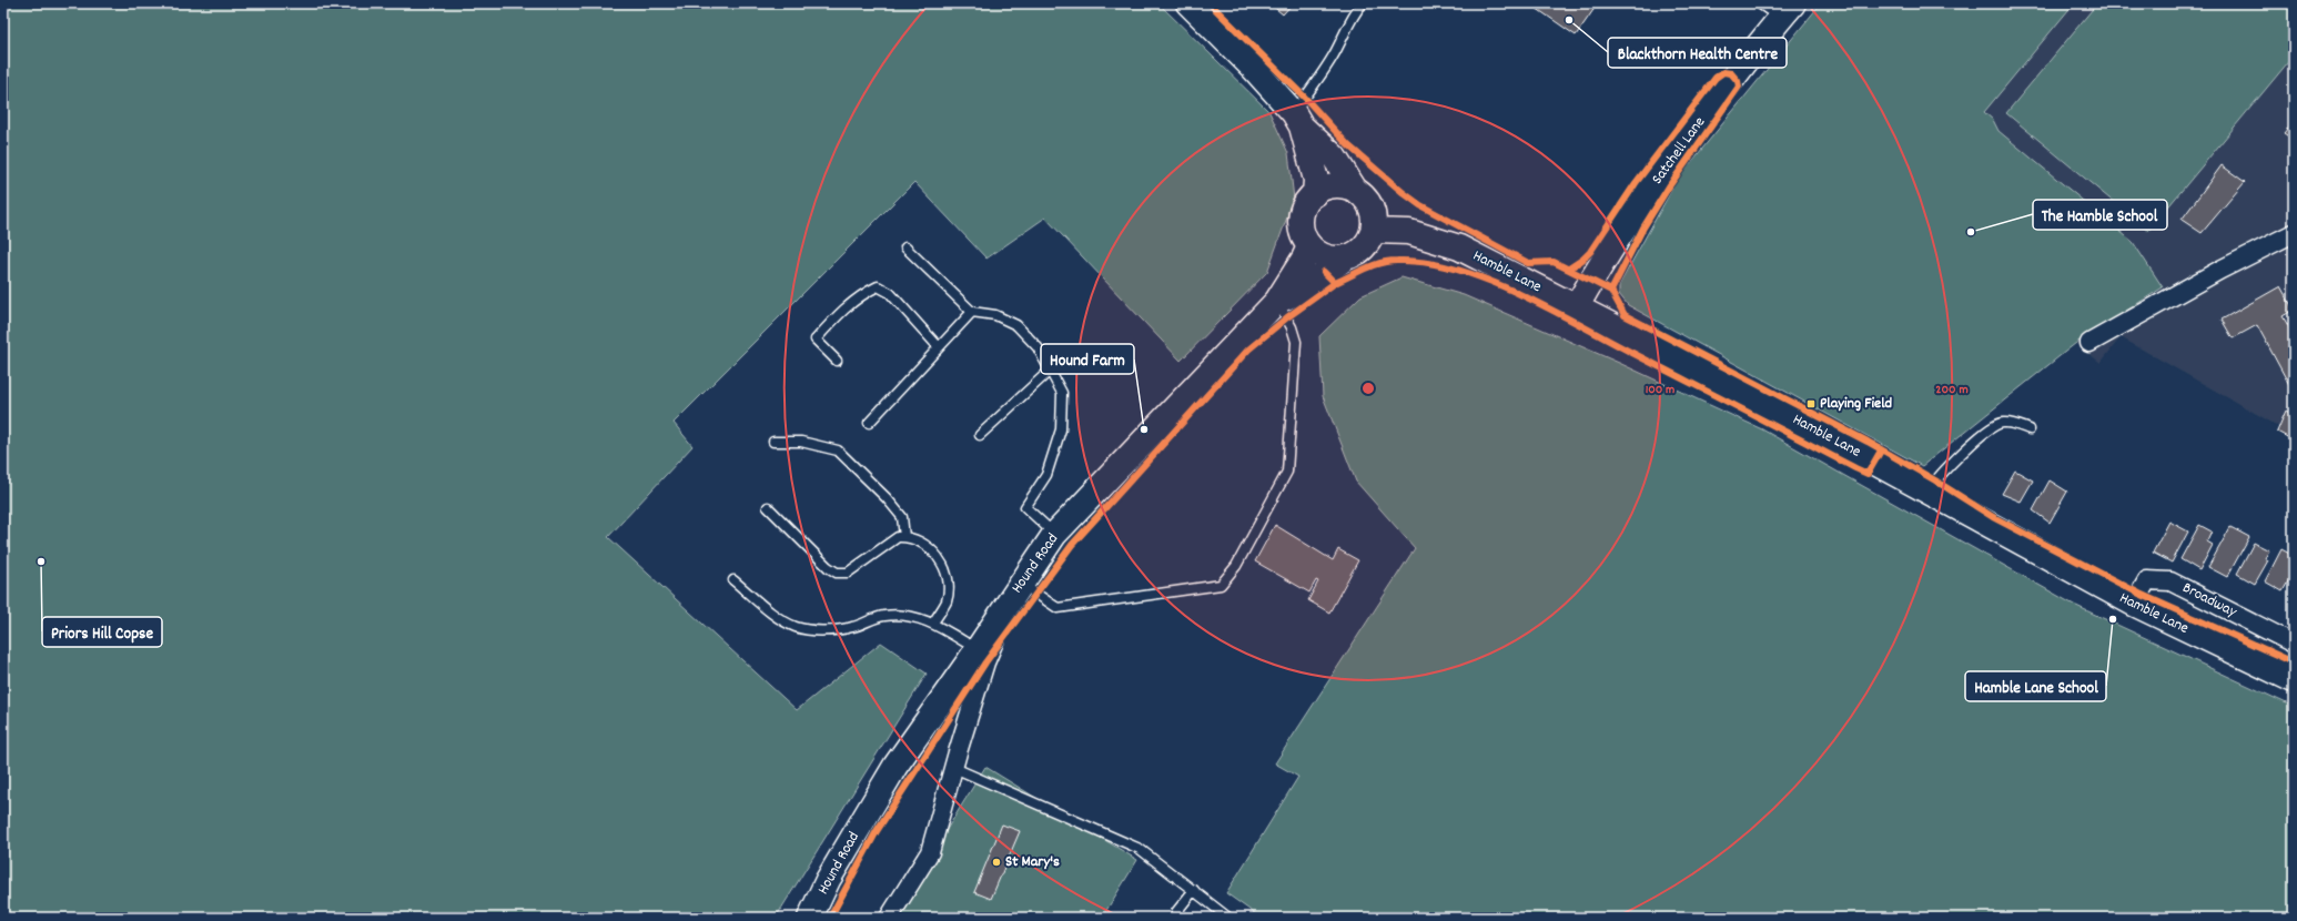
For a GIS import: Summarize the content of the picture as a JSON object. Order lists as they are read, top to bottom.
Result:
{
  "streets": {
    "main road": ["Satchell Lane", "Hamble Lane", "Hound Road"],
    "street": ["Broadway"]
  },
  "crossings": [
    ["Satchell Lane", "Hamble Lane"],
    ["Hamble Lane", "Hound Road"],
    ["Hamble Lane", "Broadway"]
  ],
  "places": {
    "other": [
      "Blackthorn Health Centre",
      "The Hamble School",
      "Hound Farm",
      "Priors Hill Copse",
      "Hamble Lane School",
      "St Mary's"
    ],
    "transit": ["Playing Field"]
  },
  "rings": ["100 m", "200 m"]
}
